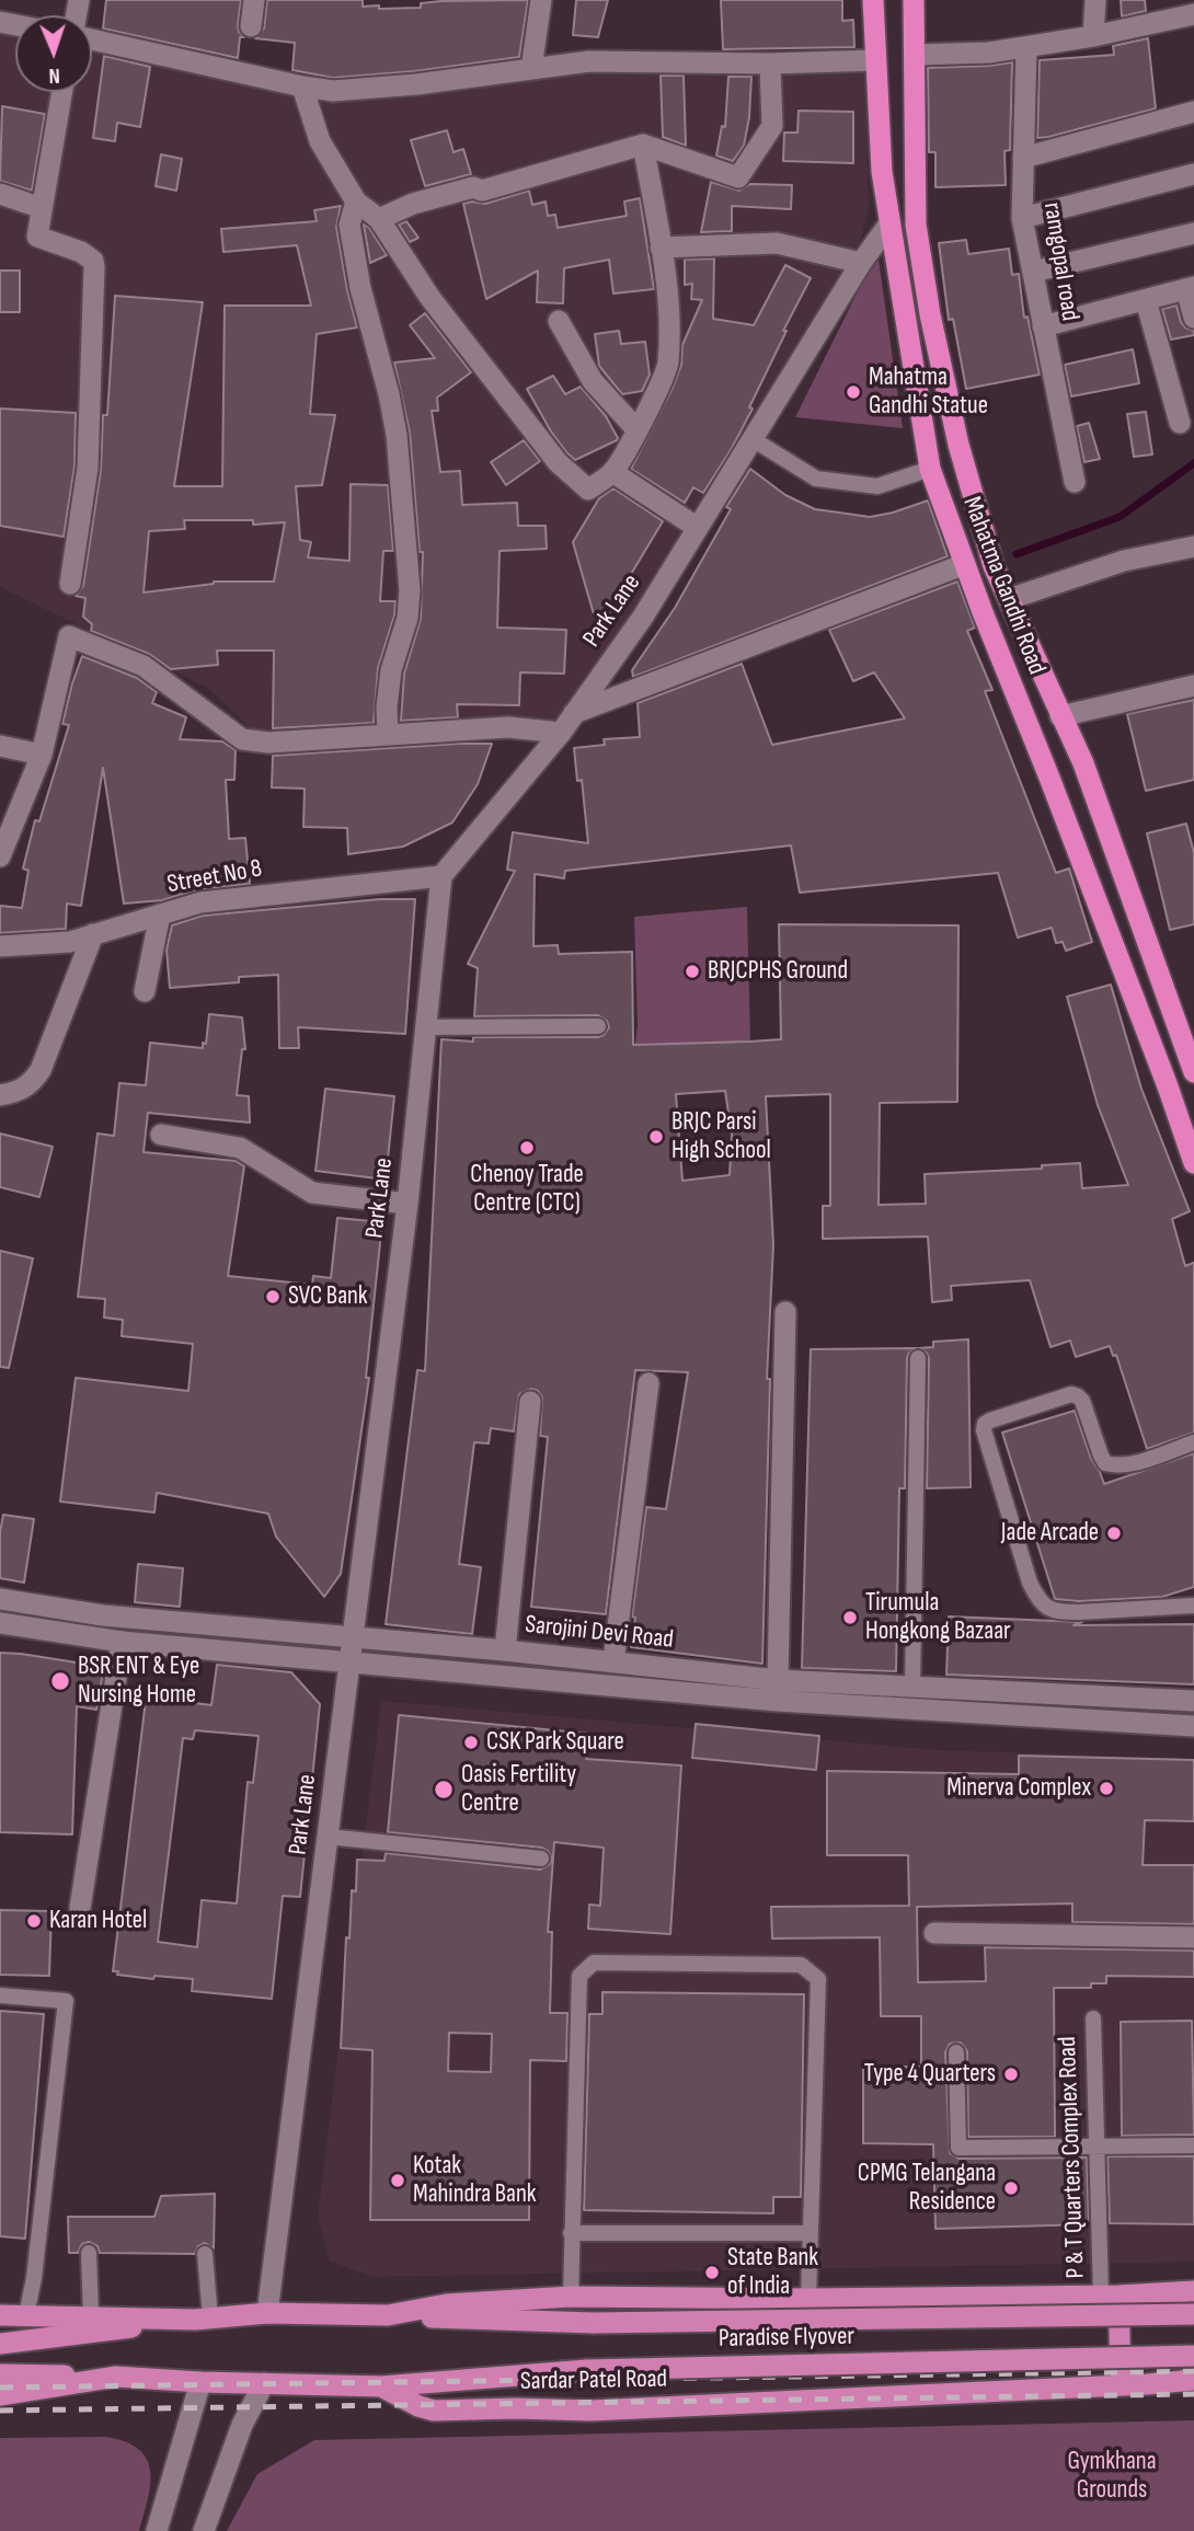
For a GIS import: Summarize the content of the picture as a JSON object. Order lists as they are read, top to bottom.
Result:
{
  "streets": {
    "highway": ["Mahatma Gandhi Road"],
    "main road": ["Paradise Flyover", "Sardar Patel Road"],
    "street": [
      "ramgopal road",
      "Park Lane",
      "Street No 8",
      "Sarojini Devi Road"
    ],
    "lane": ["P & T Quarters Complex Road"]
  },
  "crossings": [
    ["Mahatma Gandhi Road", "Park Lane"],
    ["Park Lane", "Street No 8"],
    ["Park Lane", "Sarojini Devi Road"],
    ["Paradise Flyover", "Sardar Patel Road"]
  ],
  "parks": ["Gymkhana Grounds"],
  "places": [
    "Mahatma Gandhi Statue",
    "BRJCPHS Ground",
    "BRJC Parsi High School",
    "Chenoy Trade Centre (CTC)",
    "SVC Bank",
    "Jade Arcade",
    "Tirumula Hongkong Bazaar",
    "BSR ENT & Eye Nursing Home",
    "CSK Park Square",
    "Minerva Complex",
    "Oasis Fertility Centre",
    "Karan Hotel",
    "Type 4 Quarters",
    "Kotak Mahindra Bank",
    "CPMG Telangana Residence",
    "State Bank of India"
  ],
  "north": "bottom"
}
